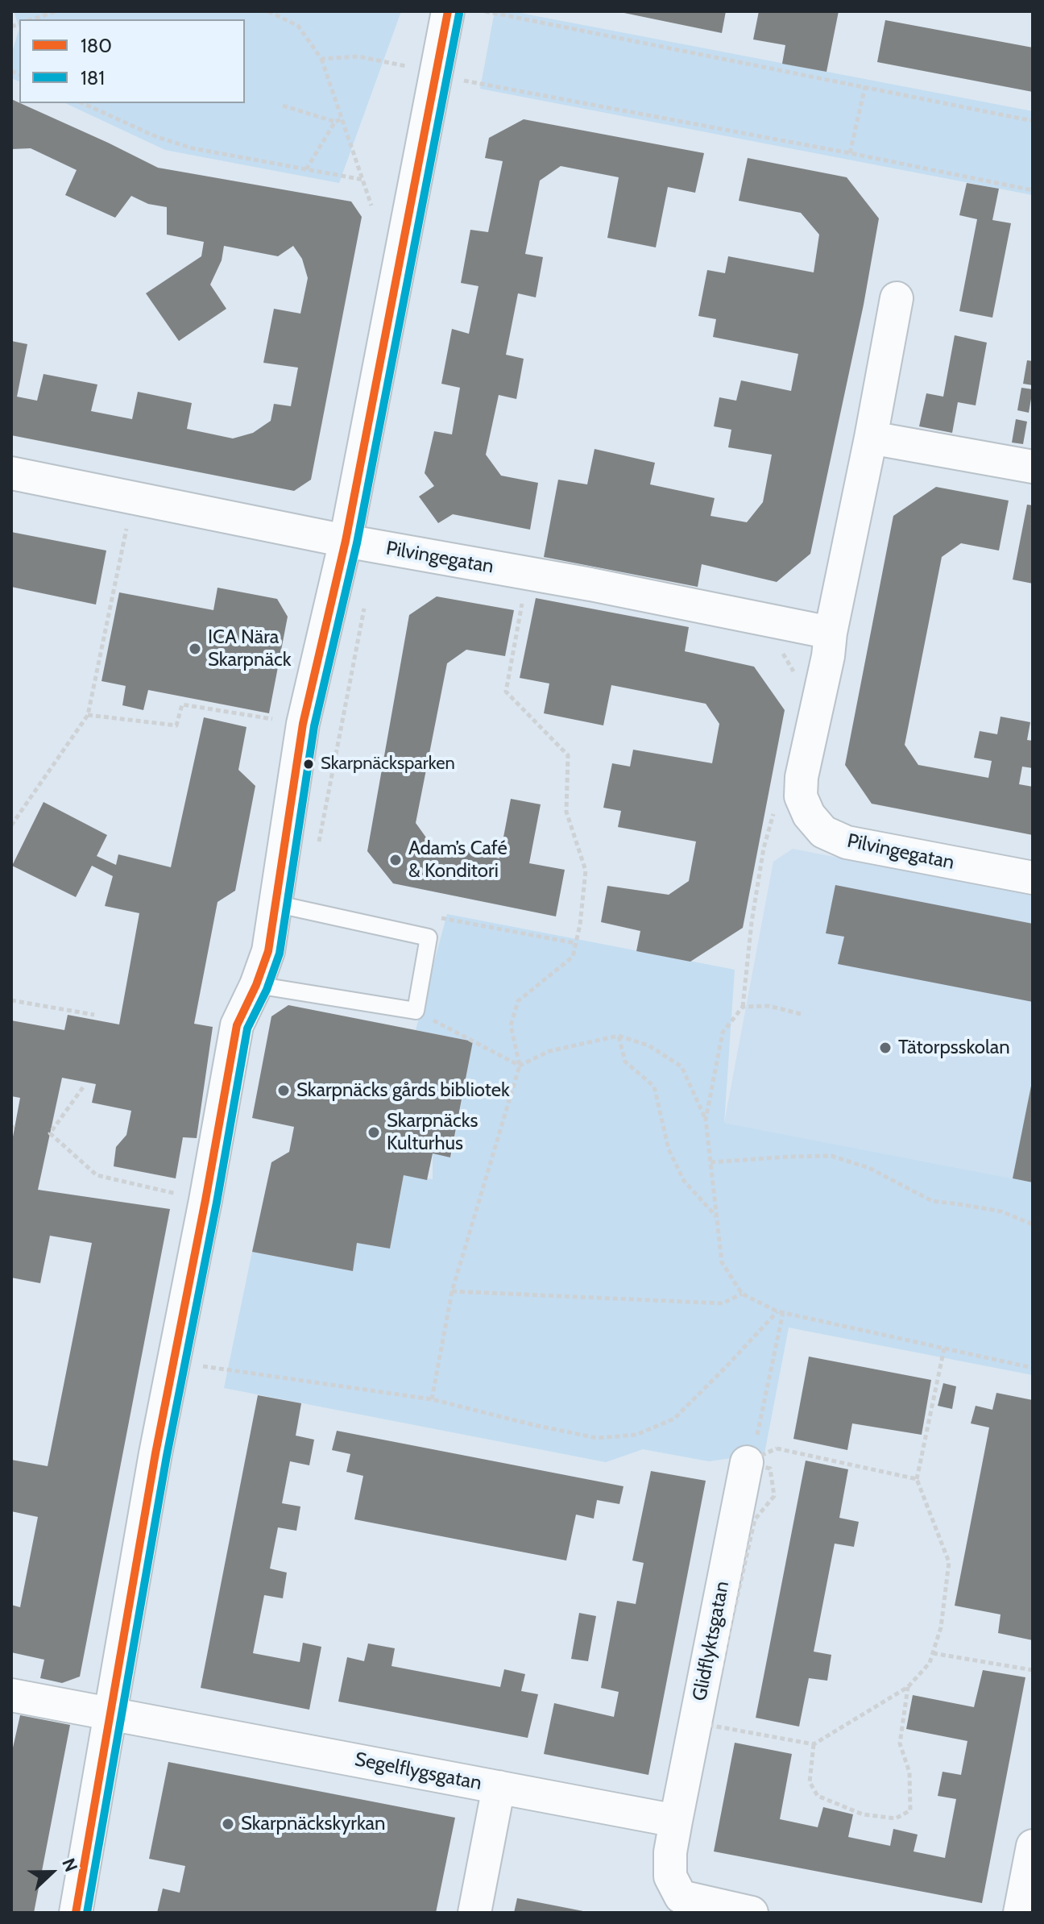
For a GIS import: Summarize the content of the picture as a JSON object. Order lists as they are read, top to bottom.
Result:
{
  "streets": {
    "street": ["Pilvingegatan", "Glidflyktsgatan", "Segelflygsgatan"]
  },
  "crossings": [
    ["Glidflyktsgatan", "Segelflygsgatan"]
  ],
  "places": [
    "ICA Nära Skarpnäck",
    "Skarpnäcksparken",
    "Adam’s Café & Konditori",
    "Tätorpsskolan",
    "Skarpnäcks gårds bibliotek",
    "Skarpnäcks Kulturhus",
    "Skarpnäckskyrkan"
  ],
  "lines": ["transit line 180", "transit line 181"],
  "legend": ["180", "181"],
  "north": "right"
}
